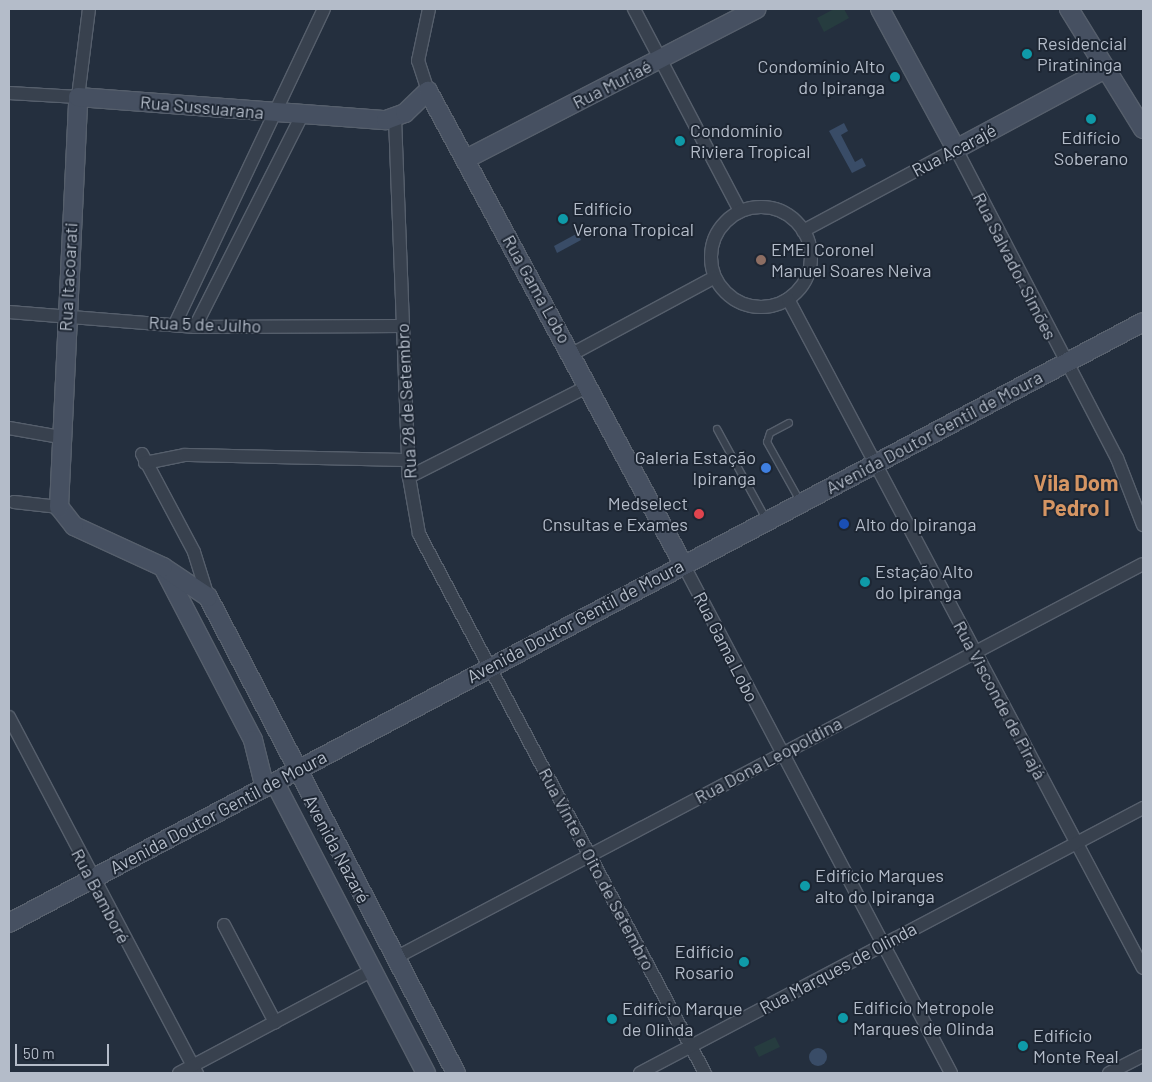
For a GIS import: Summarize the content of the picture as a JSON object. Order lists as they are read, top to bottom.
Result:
{
  "streets": {
    "street": [
      "Rua Muriaé",
      "Rua Sussuarana",
      "Rua Acarajé",
      "Rua Salvador Simões",
      "Rua Itacoarati",
      "Rua Gama Lobo",
      "Rua 5 de Julho",
      "Rua 28 de Setembro",
      "Avenida Doutor Gentil de Moura",
      "Rua Visconde de Pirajá",
      "Rua Dona Leopoldina",
      "Avenida Nazaré",
      "Rua Vinte e Oito de Setembro",
      "Rua Bamboré",
      "Rua Marques de Olinda"
    ]
  },
  "crossings": [
    ["Rua Muriaé", "Rua Gama Lobo"],
    ["Rua Sussuarana", "Rua Itacoarati"],
    ["Rua Sussuarana", "Rua 28 de Setembro"],
    ["Rua Acarajé", "Rua Salvador Simões"],
    ["Rua Acarajé", "Rua Visconde de Pirajá"],
    ["Rua Salvador Simões", "Avenida Doutor Gentil de Moura"],
    ["Rua Itacoarati", "Rua 5 de Julho"],
    ["Rua Itacoarati", "Avenida Nazaré"],
    ["Rua Gama Lobo", "Avenida Doutor Gentil de Moura"],
    ["Rua Gama Lobo", "Rua Dona Leopoldina"],
    ["Rua Gama Lobo", "Rua Marques de Olinda"],
    ["Rua 5 de Julho", "Rua 28 de Setembro"],
    ["Rua 28 de Setembro", "Avenida Doutor Gentil de Moura"],
    ["Rua 28 de Setembro", "Avenida Nazaré"],
    ["Rua 28 de Setembro", "Rua Vinte e Oito de Setembro"],
    ["Avenida Doutor Gentil de Moura", "Rua Visconde de Pirajá"],
    ["Avenida Doutor Gentil de Moura", "Avenida Nazaré"],
    ["Avenida Doutor Gentil de Moura", "Rua Vinte e Oito de Setembro"],
    ["Avenida Doutor Gentil de Moura", "Rua Bamboré"],
    ["Rua Visconde de Pirajá", "Rua Dona Leopoldina"],
    ["Rua Visconde de Pirajá", "Rua Marques de Olinda"],
    ["Rua Dona Leopoldina", "Avenida Nazaré"],
    ["Rua Dona Leopoldina", "Rua Vinte e Oito de Setembro"],
    ["Rua Vinte e Oito de Setembro", "Rua Marques de Olinda"]
  ],
  "districts": ["Vila Dom Pedro I"],
  "places": [
    "Residencial Piratininga",
    "Condomínio Alto do Ipiranga",
    "Edifício Soberano",
    "Condomínio Riviera Tropical",
    "Edifício Verona Tropical",
    "EMEI Coronel Manuel Soares Neiva",
    "Galeria Estação Ipiranga",
    "Medselect Cnsultas e Exames",
    "Alto do Ipiranga",
    "Estação Alto do Ipiranga",
    "Edifício Marques alto do Ipiranga",
    "Edifício Rosario",
    "Edificío Metropole Marques de Olinda",
    "Edifício Marque de Olinda",
    "Edifício Monte Real"
  ],
  "scale_bar": "50 m"
}
